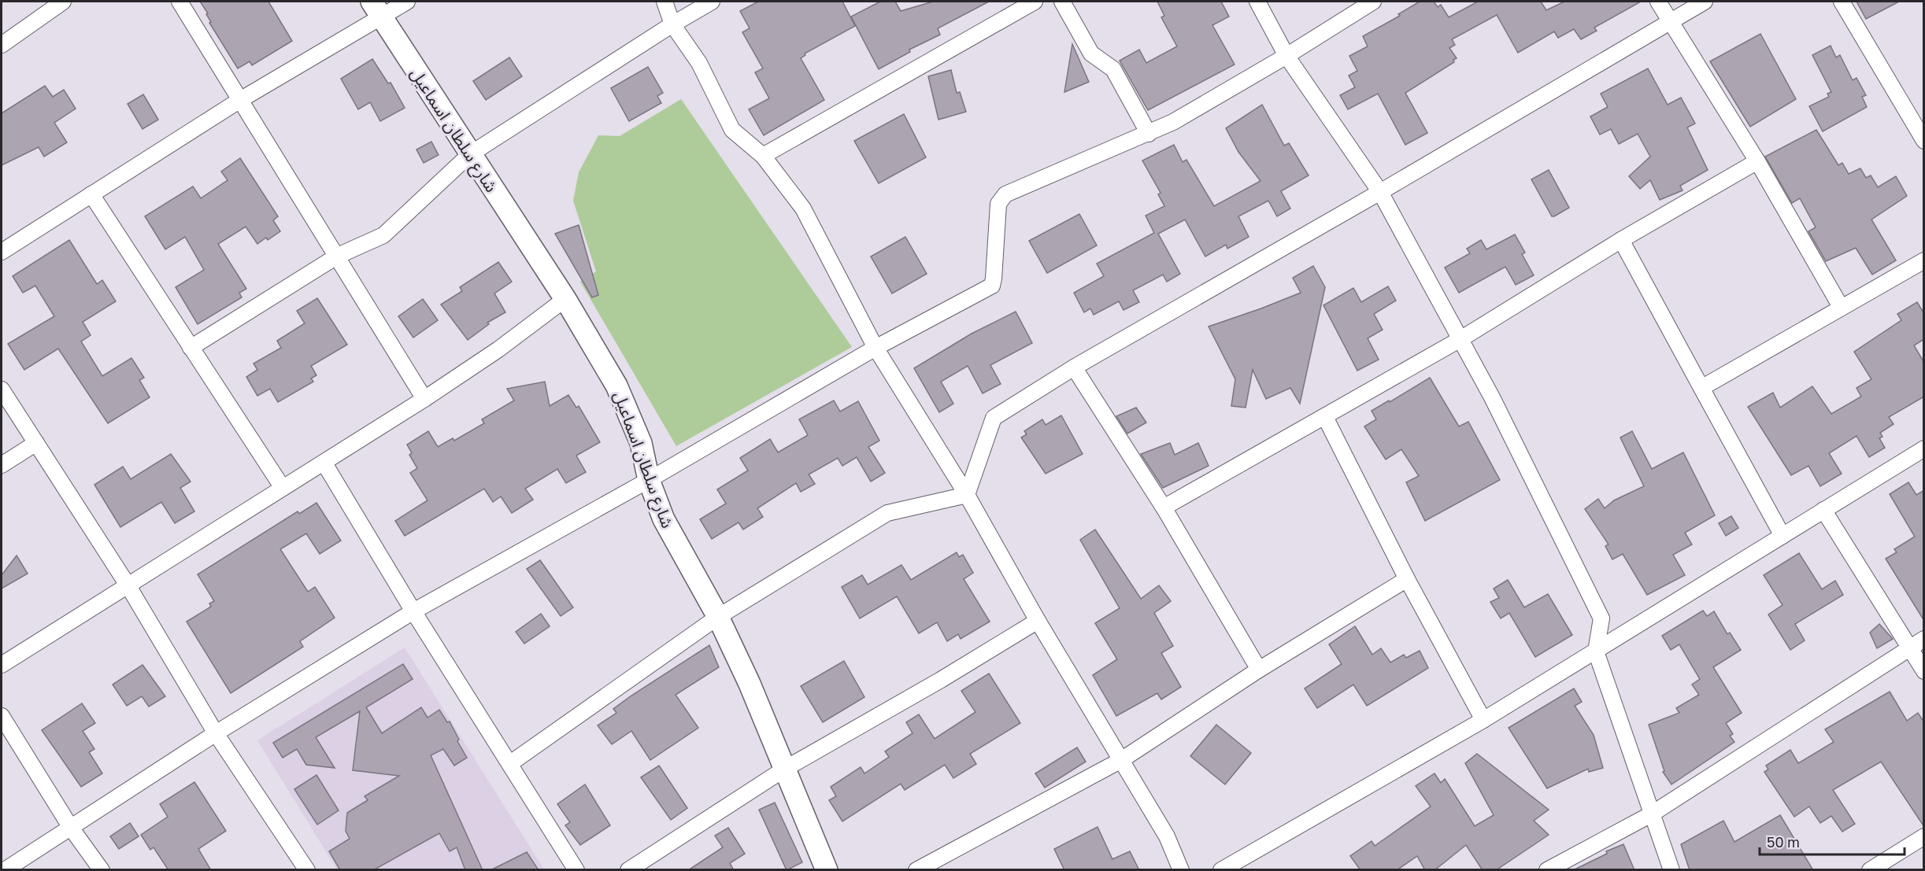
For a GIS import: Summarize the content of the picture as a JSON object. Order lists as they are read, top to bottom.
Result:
{
  "streets": {
    "street": ["شارع سلطان اسماعيل"]
  },
  "scale_bar": "50 m"
}
